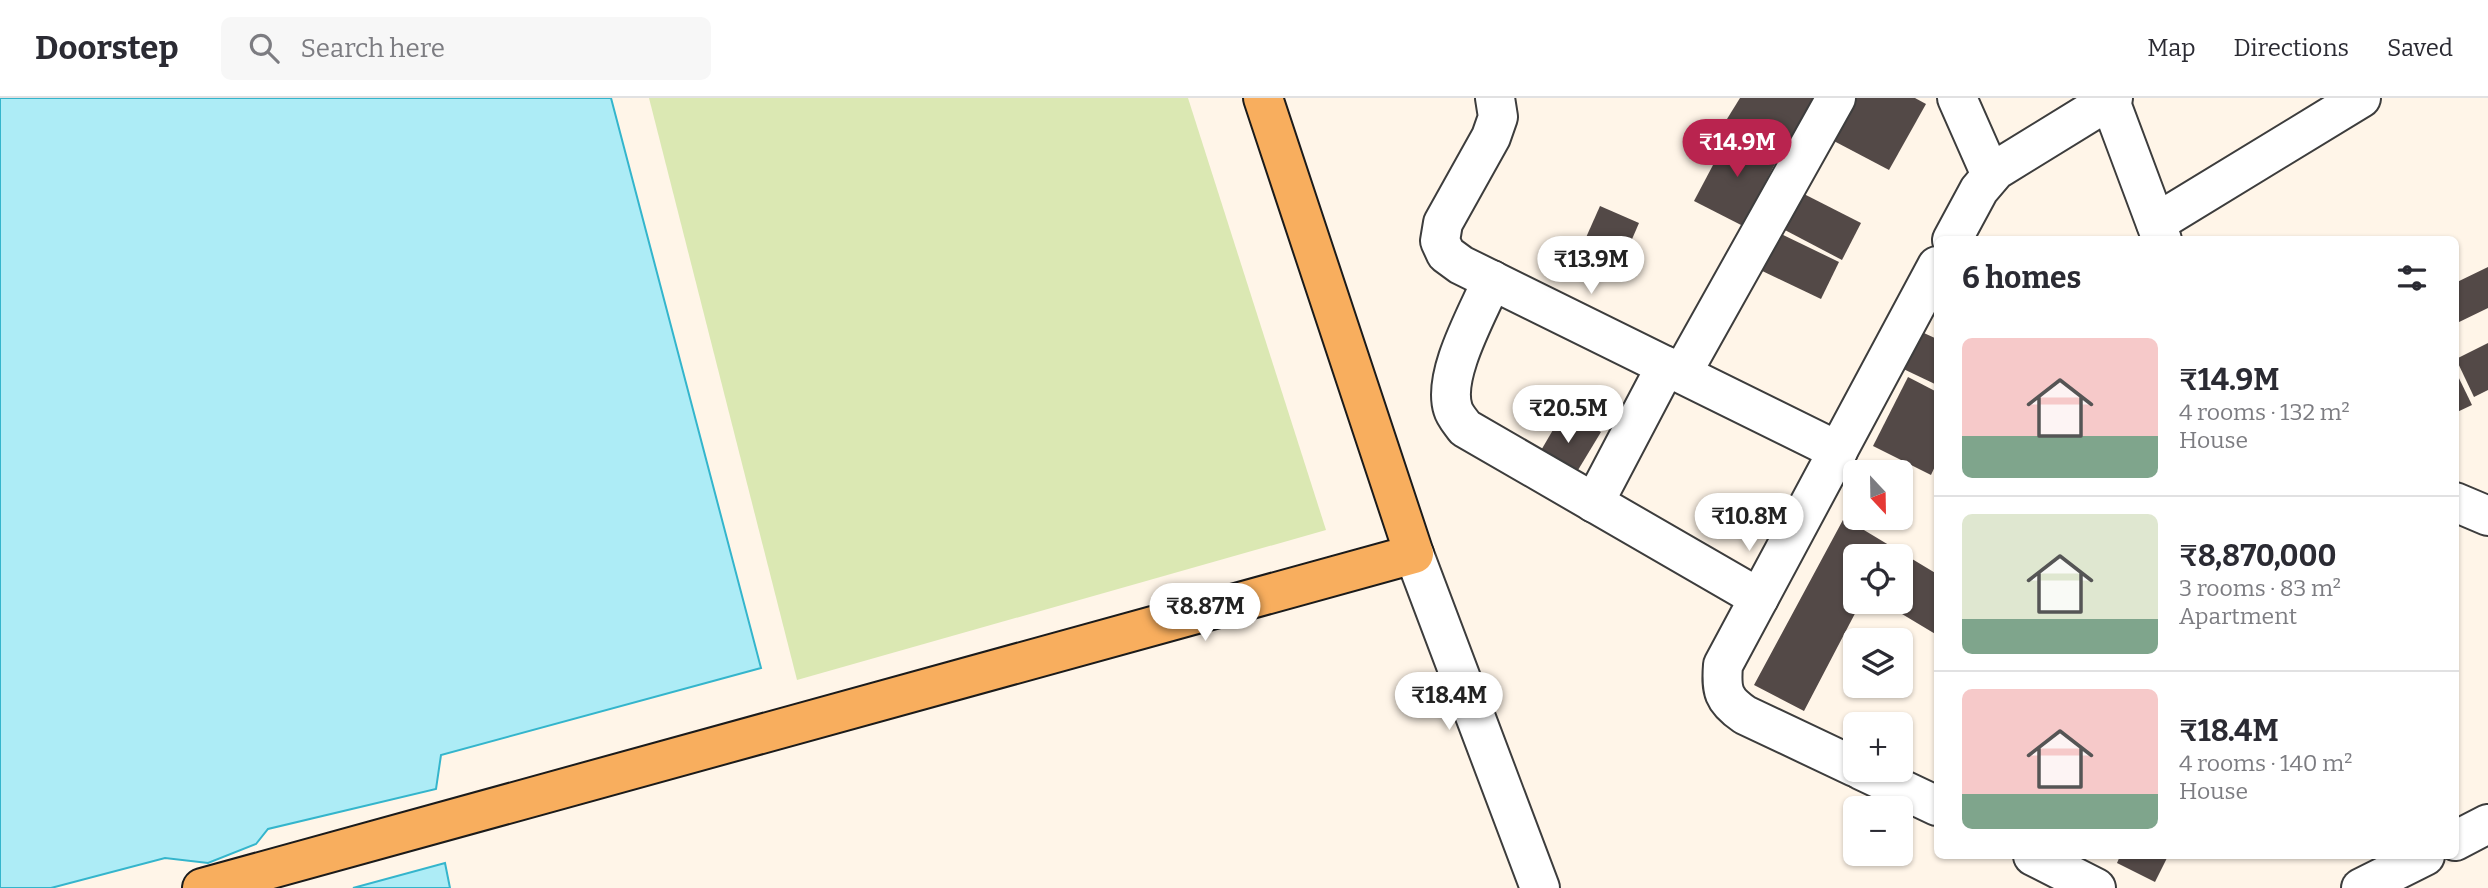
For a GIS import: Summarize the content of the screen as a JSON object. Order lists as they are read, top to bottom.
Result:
{
  "north": "bottom",
  "page": {
    "header": "Doorstep",
    "search": "Search here",
    "nav": ["Map", "Directions", "Saved"],
    "price": [
      "₹14.9M",
      "₹13.9M",
      "₹20.5M",
      "₹10.8M",
      "₹8.87M",
      "₹18.4M"
    ],
    "heading": "6 homes",
    "list": [
      {
        "name": "₹14.9M",
        "note": "4 rooms · 132 m² · House"
      },
      {
        "name": "₹8,870,000",
        "note": "3 rooms · 83 m² · Apartment"
      },
      {
        "name": "₹18.4M",
        "note": "4 rooms · 140 m² · House"
      }
    ],
    "map_buttons": ["+", "−"]
  }
}
